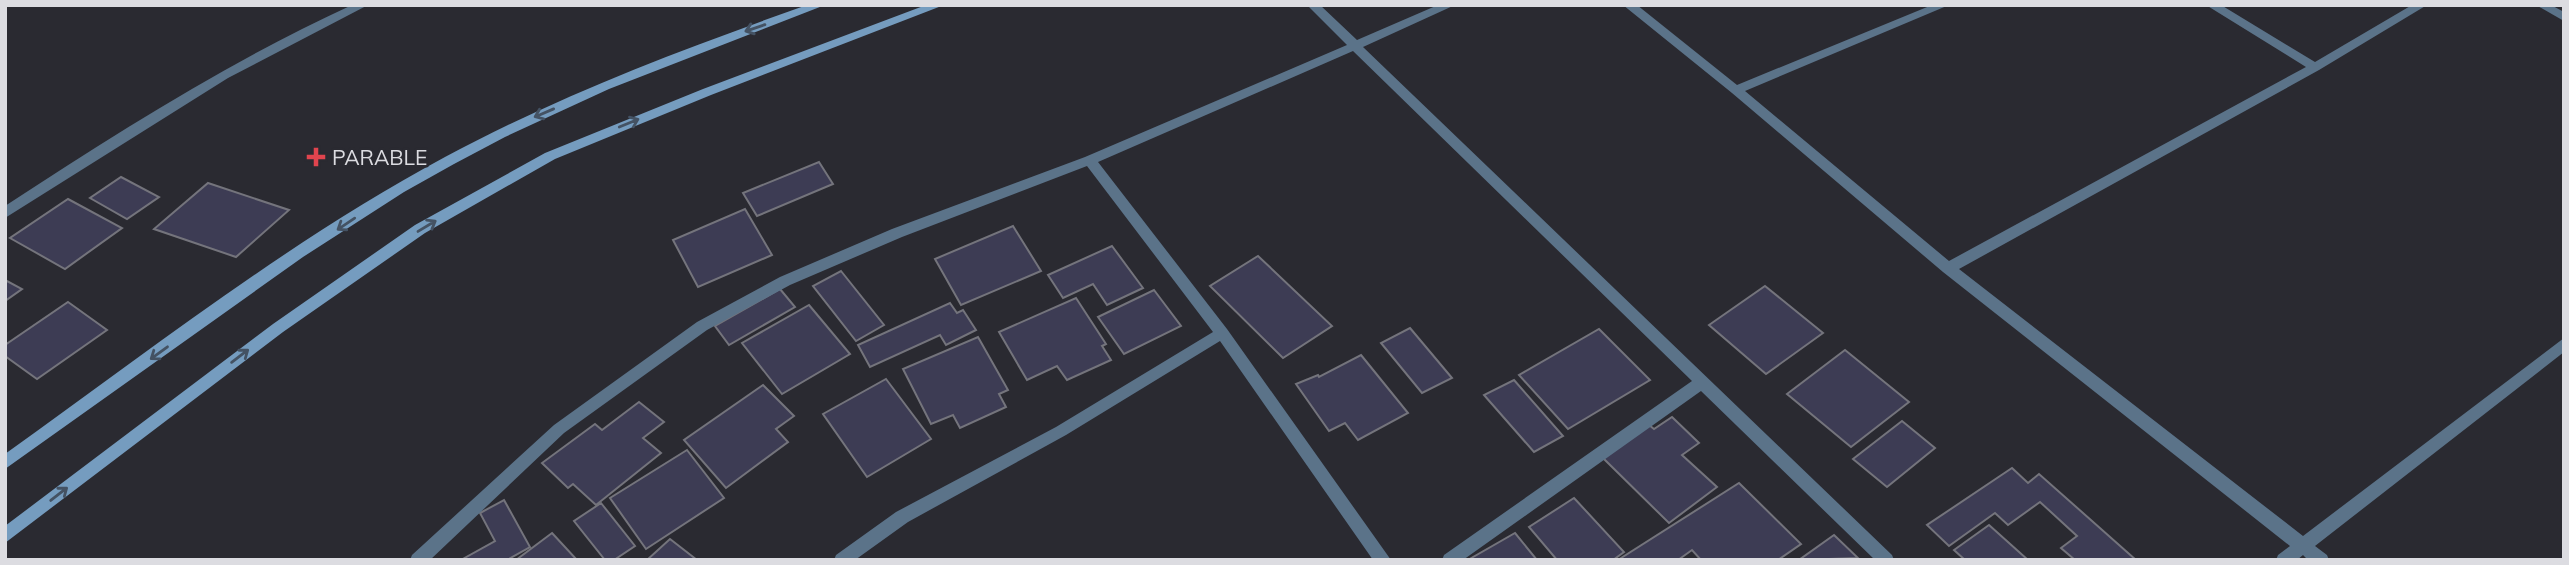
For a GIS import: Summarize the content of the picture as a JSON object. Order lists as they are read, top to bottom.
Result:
{
  "places": {
    "health": ["PARABLE"]
  }
}
